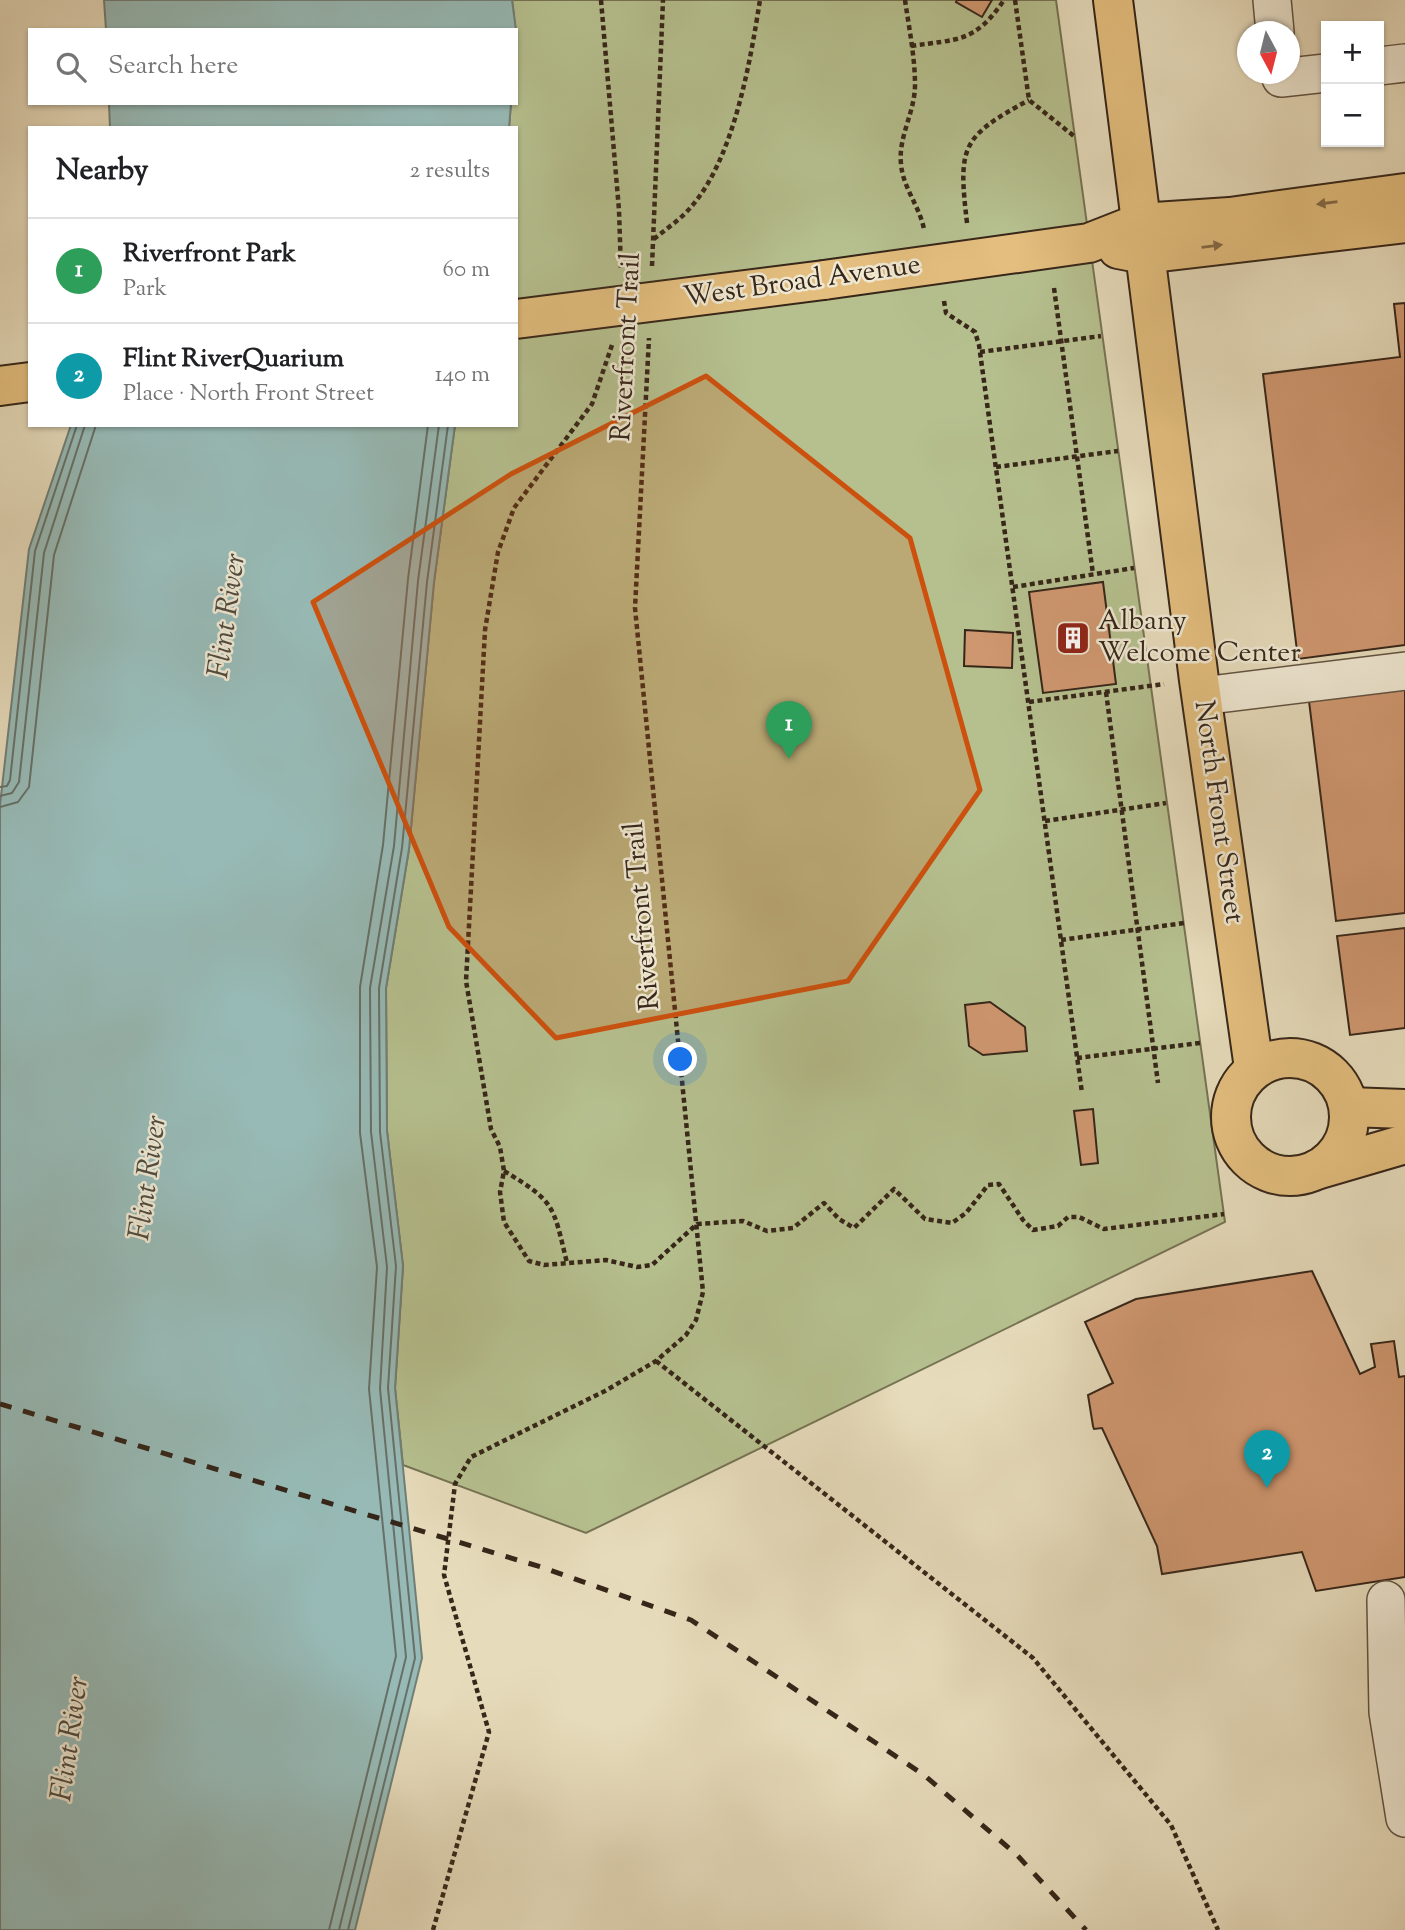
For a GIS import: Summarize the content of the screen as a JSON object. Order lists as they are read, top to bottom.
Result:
{
  "streets": {
    "main road": ["West Broad Avenue", "North Front Street"],
    "path": ["Riverfront Trail"]
  },
  "crossings": [
    ["West Broad Avenue", "North Front Street"]
  ],
  "water": ["Flint River"],
  "places": {
    "building": ["Albany Welcome Center"]
  },
  "north": "bottom",
  "page": {
    "map_buttons": ["+", "−"],
    "search": "Search here",
    "heading": ["Nearby", "2 results"],
    "list": [
      {
        "mark": "1",
        "name": "Riverfront Park",
        "note": "Park",
        "value": "60 m"
      },
      {
        "mark": "2",
        "name": "Flint RiverQuarium",
        "note": "Place · North Front Street",
        "value": "140 m"
      }
    ],
    "pins": ["1", "2"]
  }
}
